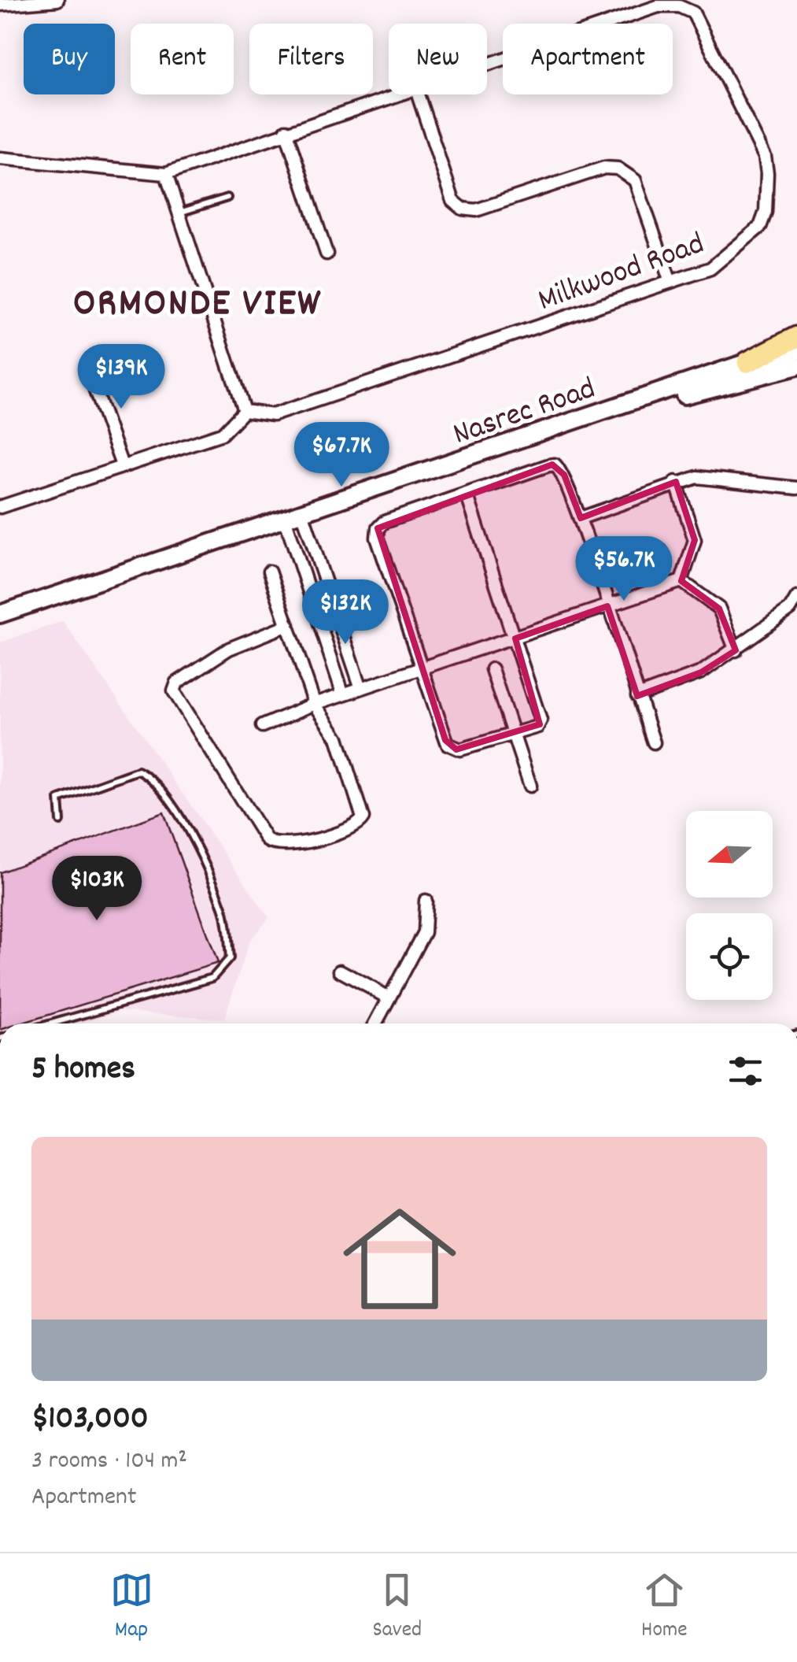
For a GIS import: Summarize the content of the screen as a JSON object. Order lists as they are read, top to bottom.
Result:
{
  "streets": {
    "main road": ["Nasrec Road"],
    "street": ["Milkwood Road"]
  },
  "districts": ["ORMONDE VIEW"],
  "north": "left",
  "page": {
    "chip": [
      "Buy",
      "Rent",
      "Filters",
      "New",
      "Apartment"
    ],
    "price": [
      "$139K",
      "$67.7K",
      "$56.7K",
      "$132K",
      "$103K"
    ],
    "heading": "5 homes",
    "list": [
      {
        "name": "$103,000",
        "note": "3 rooms · 104 m² · Apartment"
      }
    ],
    "tabs": ["Map", "Saved", "Home"]
  }
}
